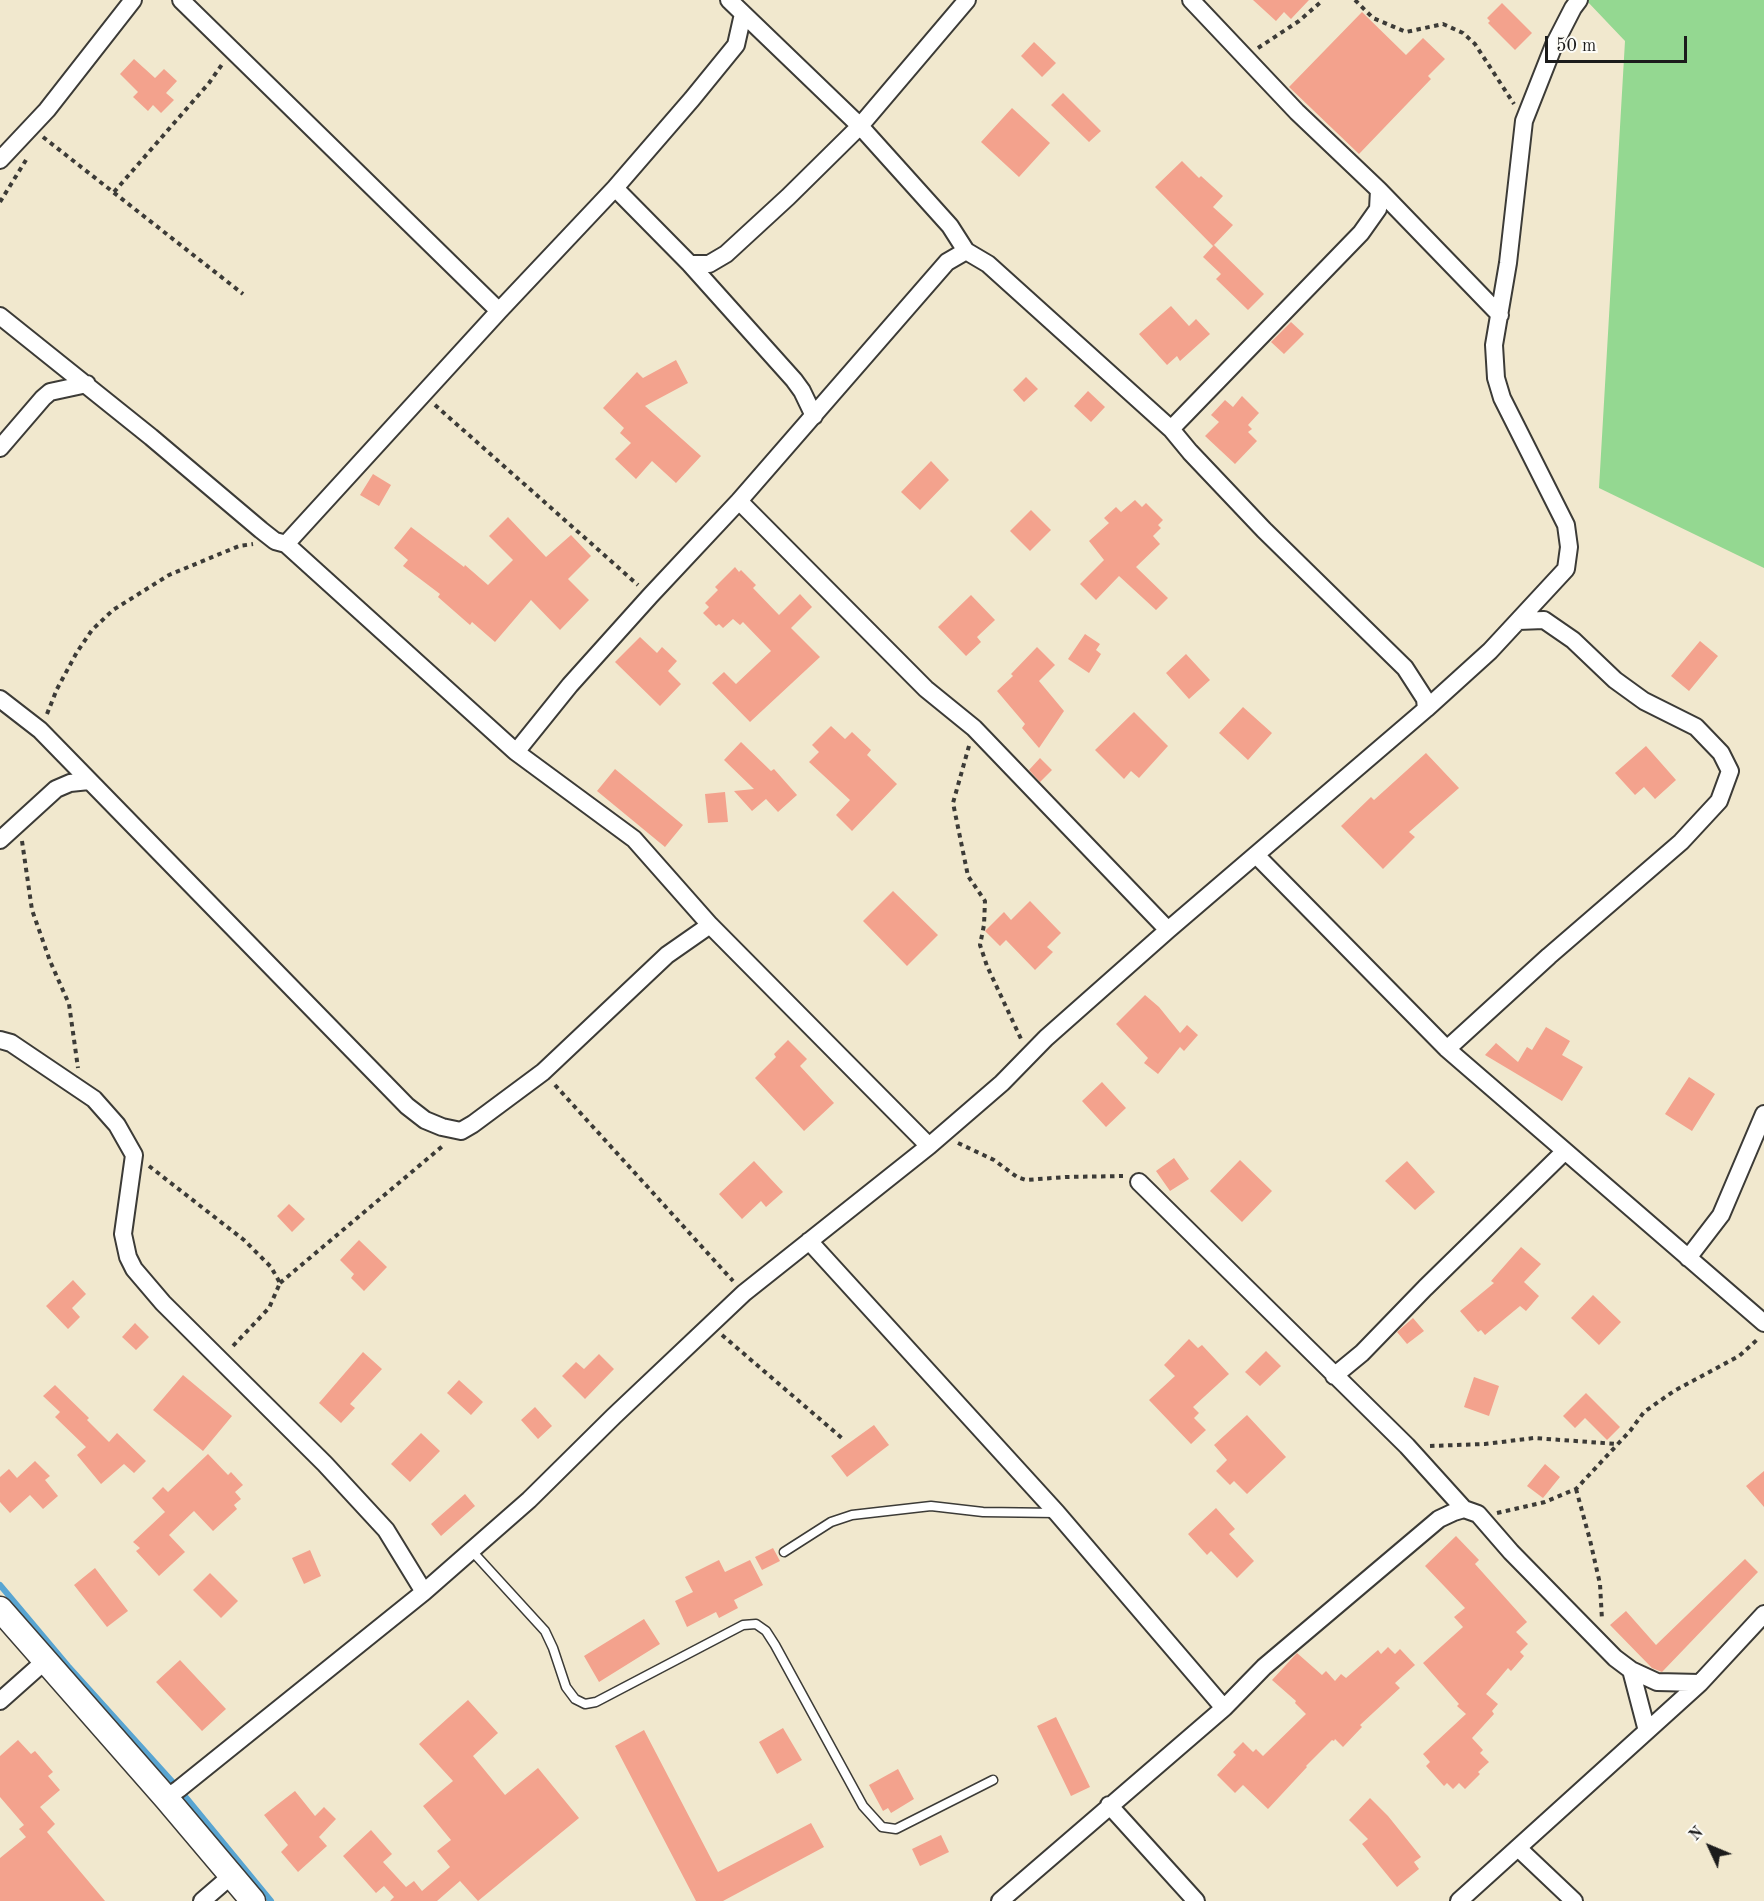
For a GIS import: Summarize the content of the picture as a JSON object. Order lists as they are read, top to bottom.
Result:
{
  "scale_bar": "50 m",
  "north": "top left"
}
